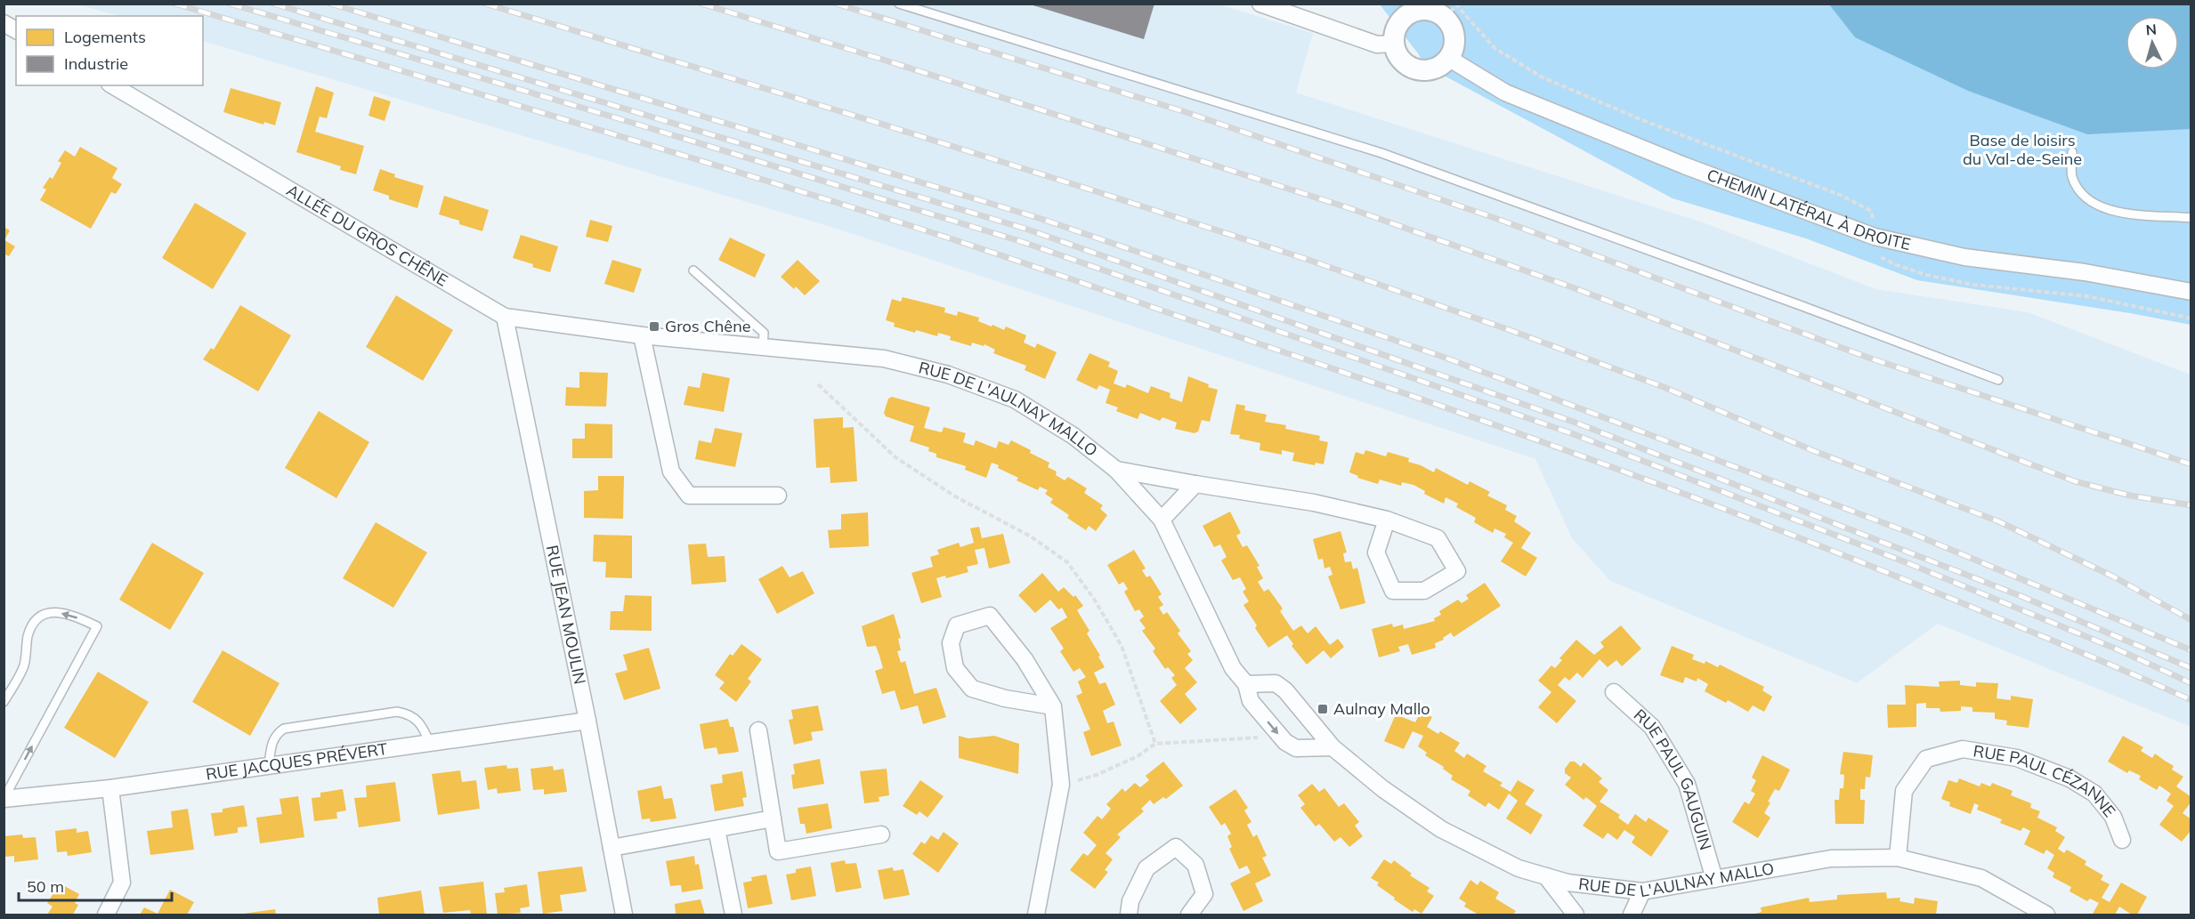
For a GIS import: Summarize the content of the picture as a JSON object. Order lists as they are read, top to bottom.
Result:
{
  "streets": {
    "street": [
      "CHEMIN LATÉRAL À DROITE",
      "ALLÉE DU GROS CHÊNE",
      "RUE DE L'AULNAY MALLO",
      "RUE JEAN MOULIN",
      "RUE JACQUES PRÉVERT",
      "RUE PAUL GAUGUIN",
      "RUE PAUL CÉZANNE"
    ]
  },
  "crossings": [
    ["ALLÉE DU GROS CHÊNE", "RUE DE L'AULNAY MALLO"],
    ["ALLÉE DU GROS CHÊNE", "RUE JEAN MOULIN"],
    ["RUE DE L'AULNAY MALLO", "RUE PAUL GAUGUIN"],
    ["RUE DE L'AULNAY MALLO", "RUE PAUL CÉZANNE"],
    ["RUE JEAN MOULIN", "RUE JACQUES PRÉVERT"]
  ],
  "parks": ["Base de loisirs du Val-de-Seine"],
  "places": {
    "transit": ["Gros Chêne", "Aulnay Mallo"]
  },
  "legend": ["Logements", "Industrie"],
  "scale_bar": "50 m",
  "north": "top"
}
